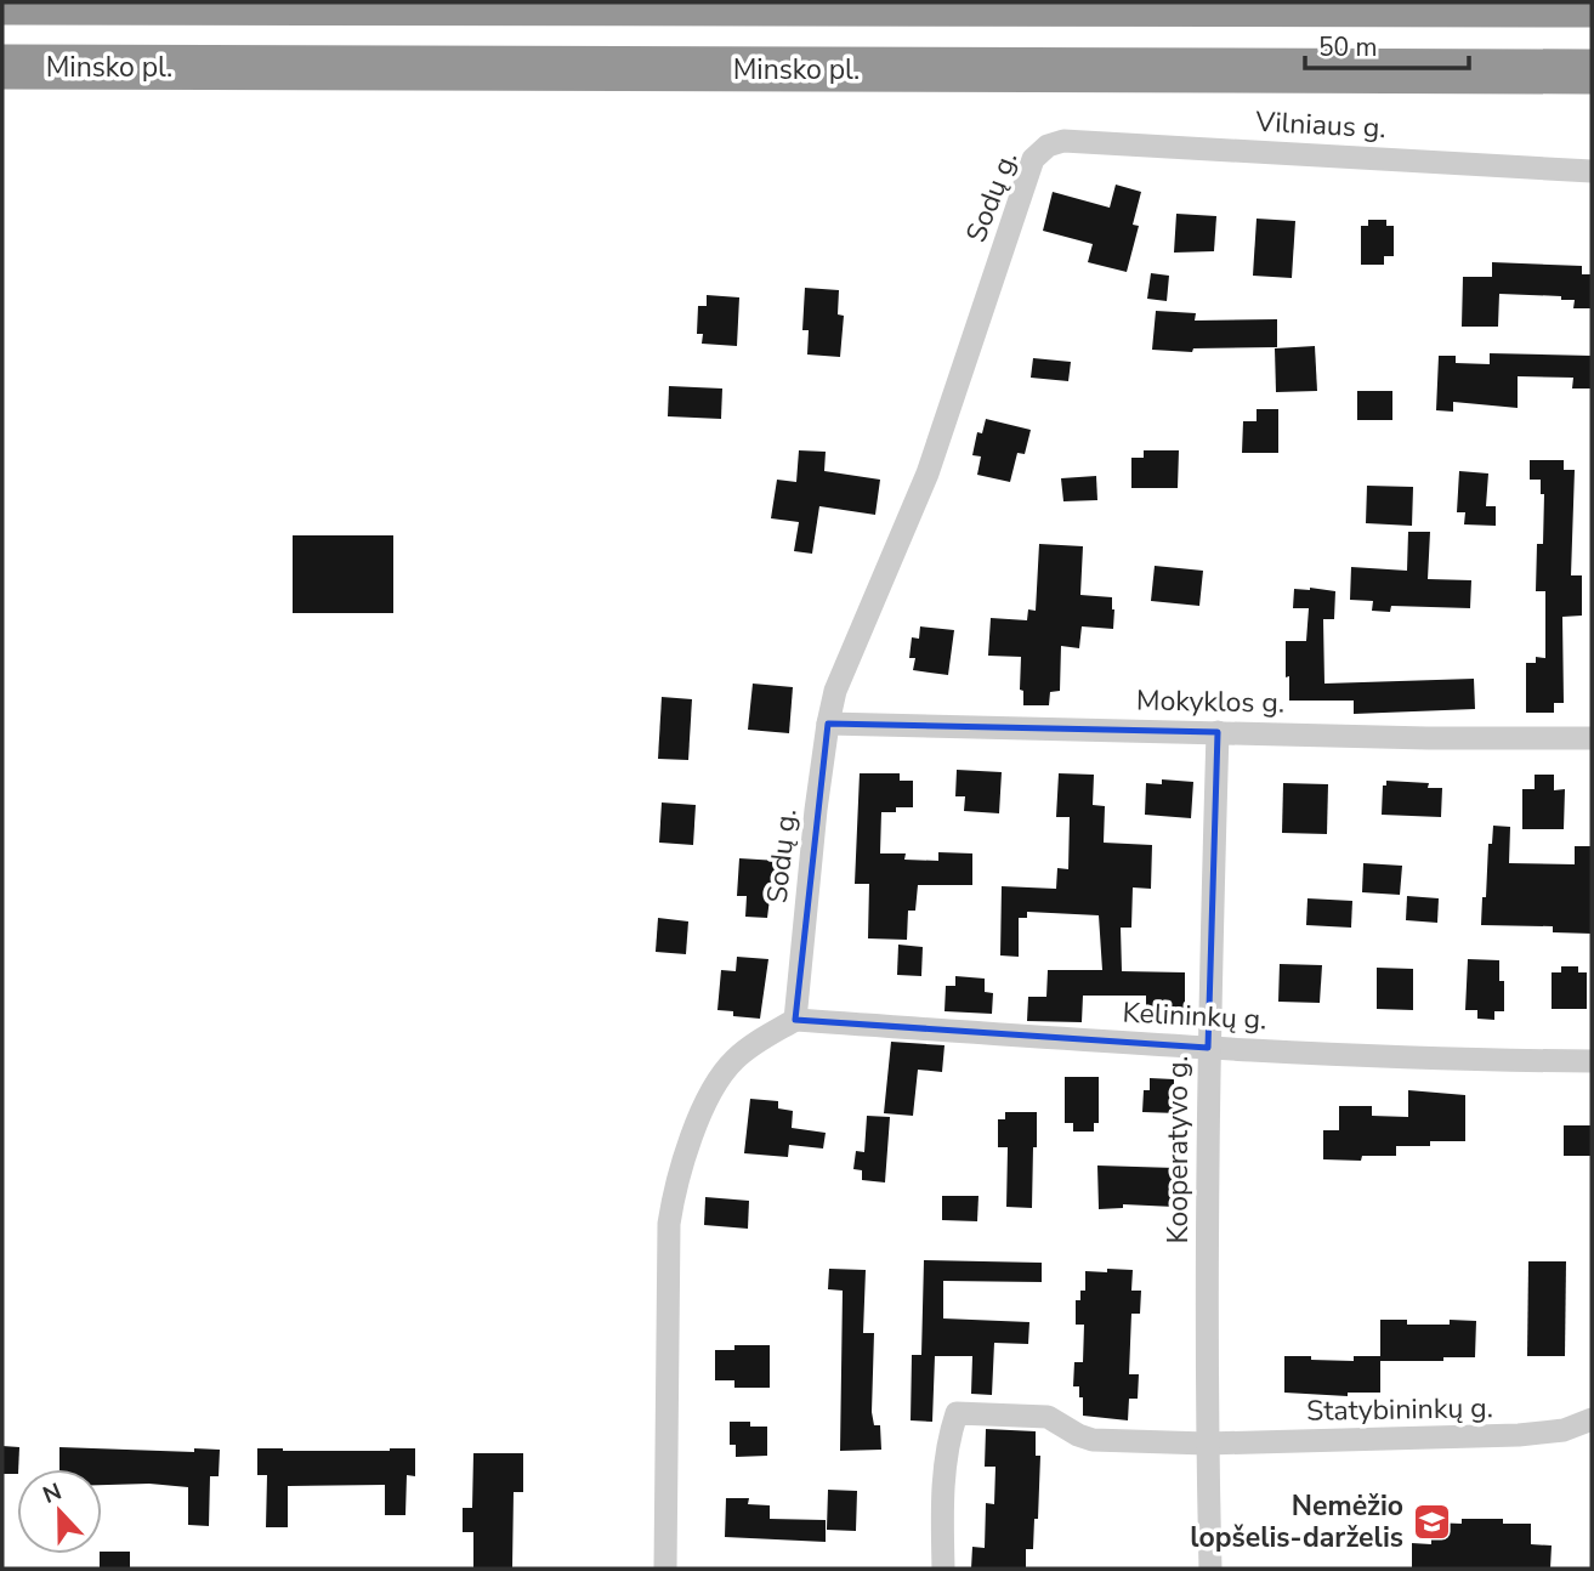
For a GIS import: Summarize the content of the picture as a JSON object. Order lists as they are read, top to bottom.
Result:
{
  "streets": {
    "highway": ["Minsko pl."],
    "street": [
      "Vilniaus g.",
      "Sodų g.",
      "Mokyklos g.",
      "Kelininkų g.",
      "Kooperatyvo g.",
      "Statybininkų g."
    ]
  },
  "crossings": [
    ["Vilniaus g.", "Sodų g."],
    ["Sodų g.", "Mokyklos g."],
    ["Sodų g.", "Kelininkų g."],
    ["Mokyklos g.", "Kooperatyvo g."],
    ["Kelininkų g.", "Kooperatyvo g."],
    ["Kooperatyvo g.", "Statybininkų g."]
  ],
  "places": {
    "school or university": ["Nemėžio lopšelis-darželis"]
  },
  "scale_bar": "50 m",
  "north": "top"
}
